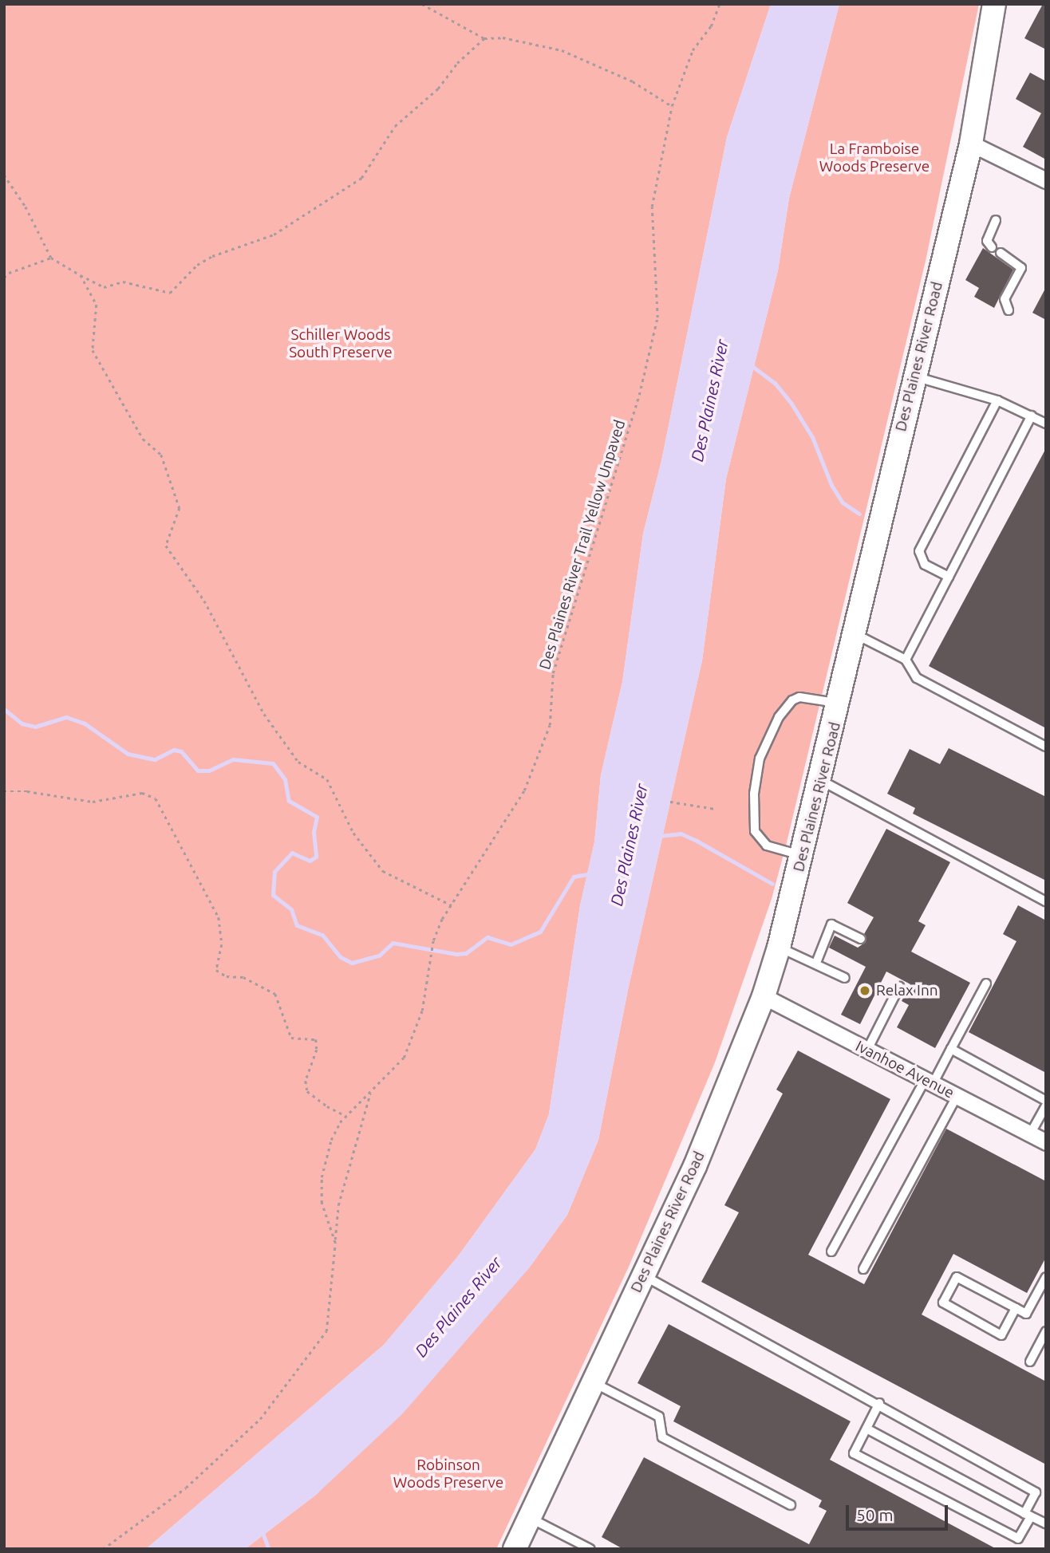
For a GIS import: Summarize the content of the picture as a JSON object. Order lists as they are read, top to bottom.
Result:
{
  "streets": {
    "main road": ["Des Plaines River Road"],
    "street": ["Ivanhoe Avenue"],
    "path": ["Des Plaines River Trail Yellow Unpaved"]
  },
  "crossings": [
    ["Des Plaines River Road", "Ivanhoe Avenue"]
  ],
  "water": ["Des Plaines River"],
  "parks": ["La Framboise Woods Preserve", "Schiller Woods South Preserve", "Robinson Woods Preserve"],
  "places": ["Relax Inn"],
  "scale_bar": "50 m"
}
